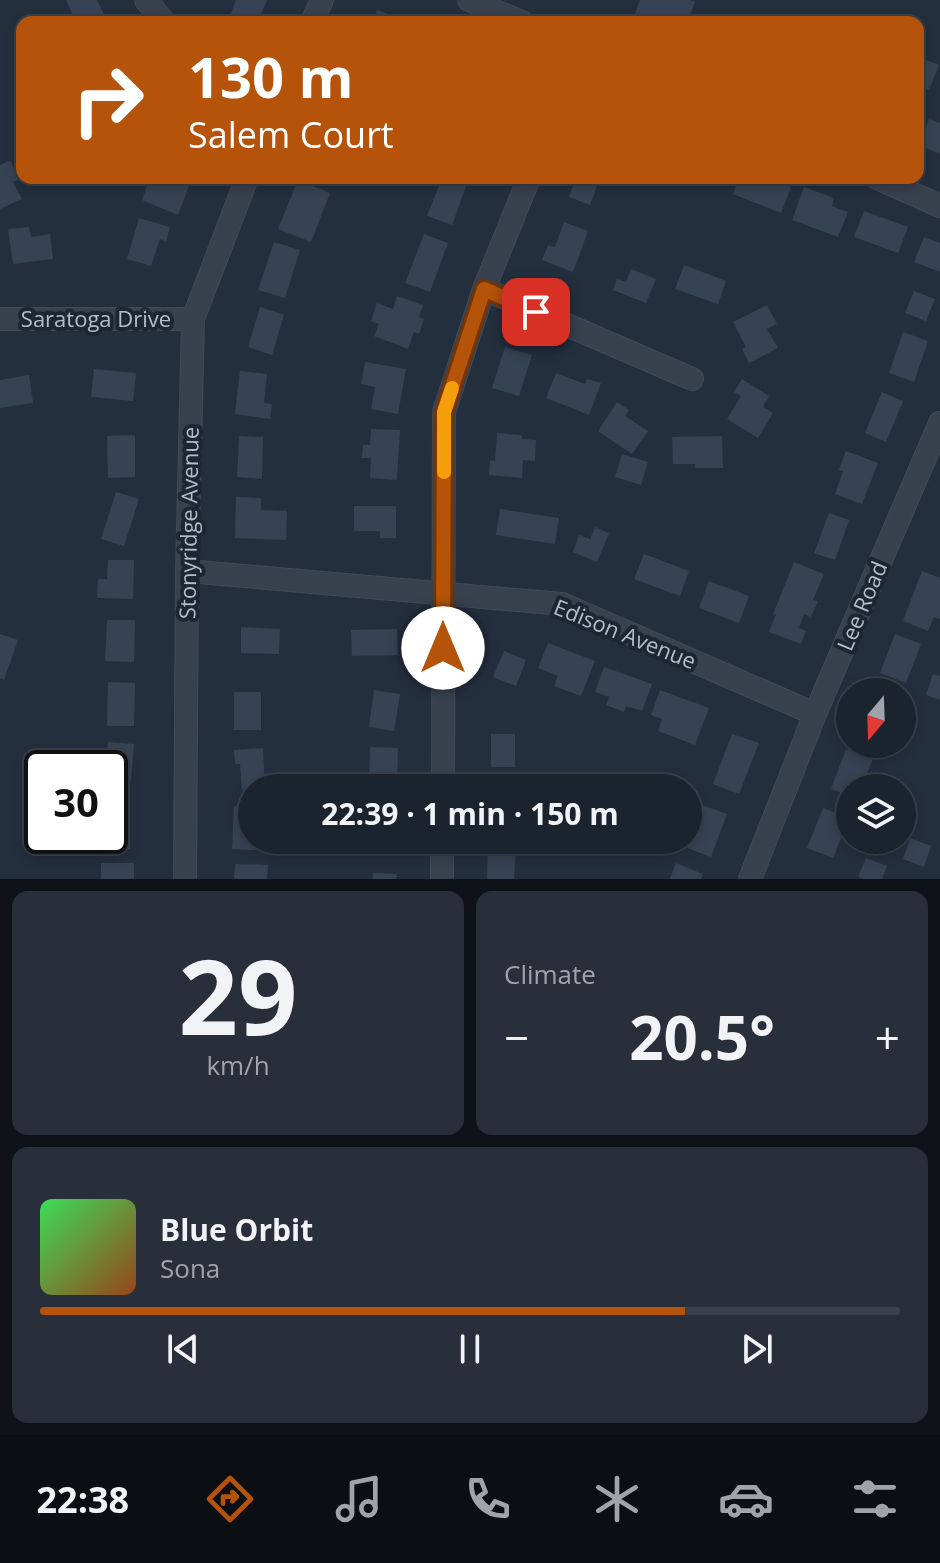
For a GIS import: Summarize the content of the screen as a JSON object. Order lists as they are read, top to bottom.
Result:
{
  "streets": {
    "street": [
      "Saratoga Drive",
      "Stonyridge Avenue",
      "Lee Road",
      "Edison Avenue"
    ]
  },
  "crossings": [
    ["Saratoga Drive", "Stonyridge Avenue"],
    ["Stonyridge Avenue", "Edison Avenue"],
    ["Lee Road", "Edison Avenue"]
  ],
  "north": "bottom",
  "page": {
    "turn": ["130 m", "Salem Court"],
    "limit": "30",
    "trip": "22:39 · 1 min · 150 m",
    "tile": [
      ["29", "km/h"],
      "Climate"
    ],
    "heat": ["−", "20.5°", "+"],
    "song": ["Blue Orbit", "Sona"],
    "tabs": "22:38"
  }
}
